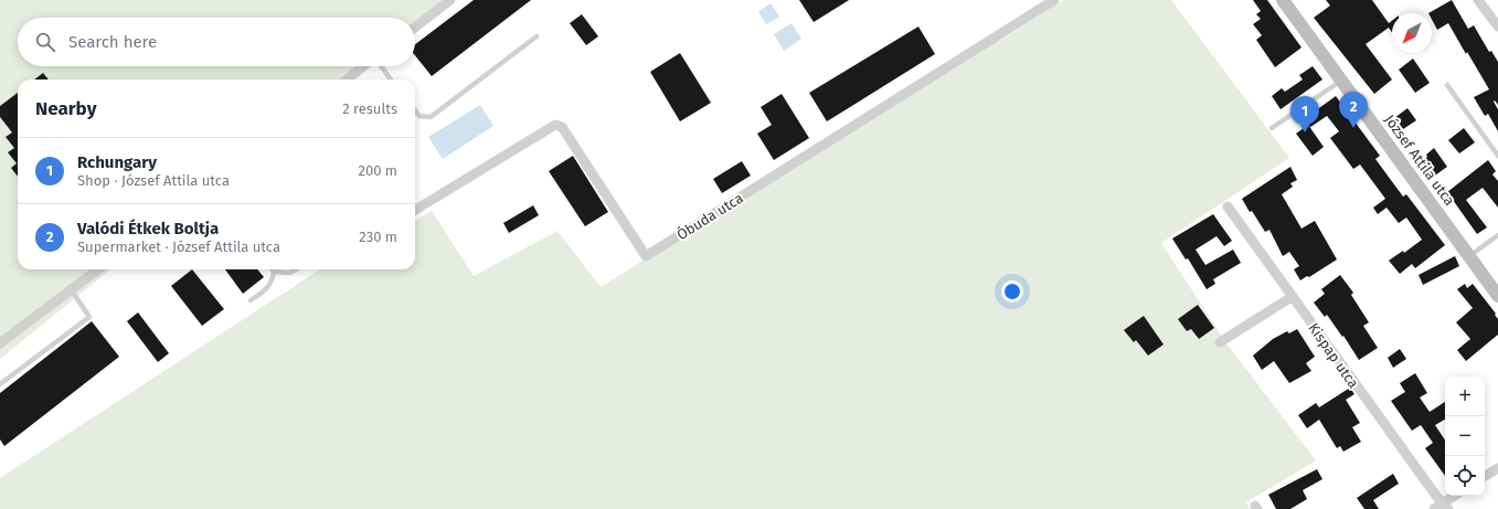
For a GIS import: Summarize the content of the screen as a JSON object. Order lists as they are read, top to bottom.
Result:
{
  "streets": {
    "main road": ["József Attila utca"],
    "street": ["Óbuda utca", "Kispap utca"]
  },
  "north": "bottom left",
  "page": {
    "search": "Search here",
    "heading": ["Nearby", "2 results"],
    "pins": ["2", "1"],
    "list": [
      {
        "mark": "1",
        "name": "Rchungary",
        "note": "Shop · József Attila utca",
        "value": "200 m"
      },
      {
        "mark": "2",
        "name": "Valódi Étkek Boltja",
        "note": "Supermarket · József Attila utca",
        "value": "230 m"
      }
    ],
    "map_buttons": ["+", "−"]
  }
}
